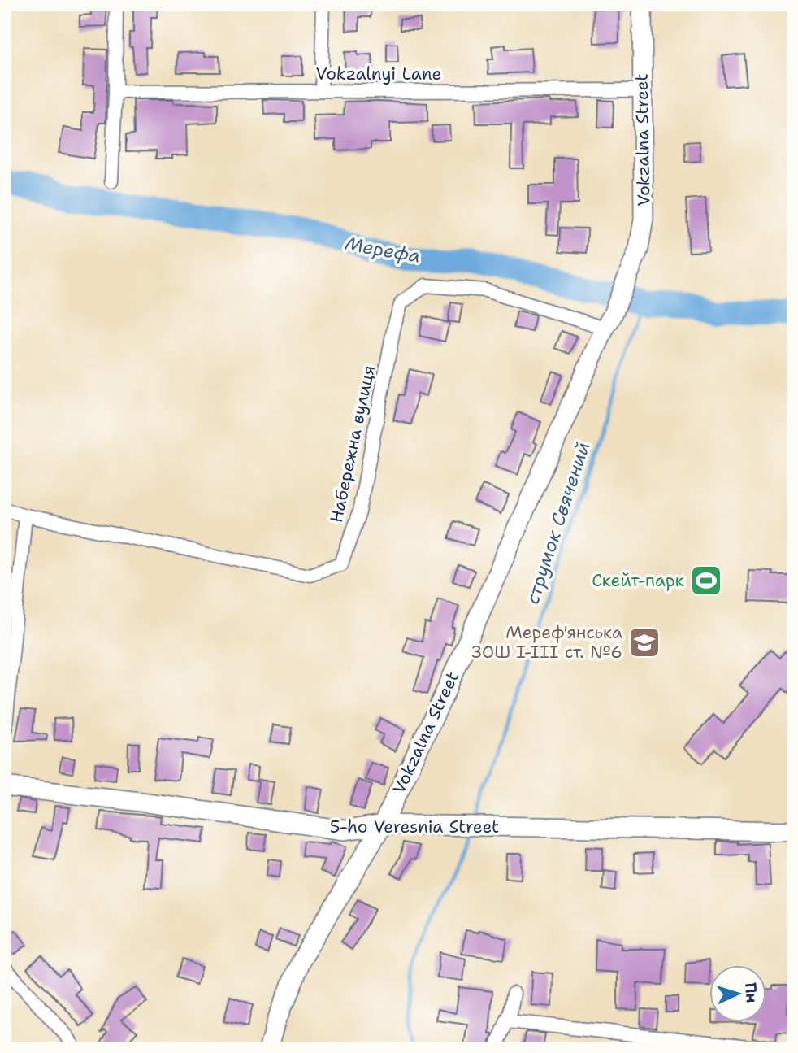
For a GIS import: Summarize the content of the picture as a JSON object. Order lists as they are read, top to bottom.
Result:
{
  "streets": {
    "street": [
      "Vokzalnyi Lane",
      "Vokzalna Street",
      "Набережна вулиця",
      "5-ho Veresnia Street"
    ]
  },
  "crossings": [
    ["Vokzalnyi Lane", "Vokzalna Street"],
    ["Vokzalna Street", "Набережна вулиця"],
    ["Vokzalna Street", "5-ho Veresnia Street"]
  ],
  "water": ["Мерефа", "струмок Свячений"],
  "places": {
    "sports": ["Скейт-парк"],
    "school or university": ["Мереф'янська ЗОШ І-ІІІ ст. №6"]
  },
  "north": "right"
}
